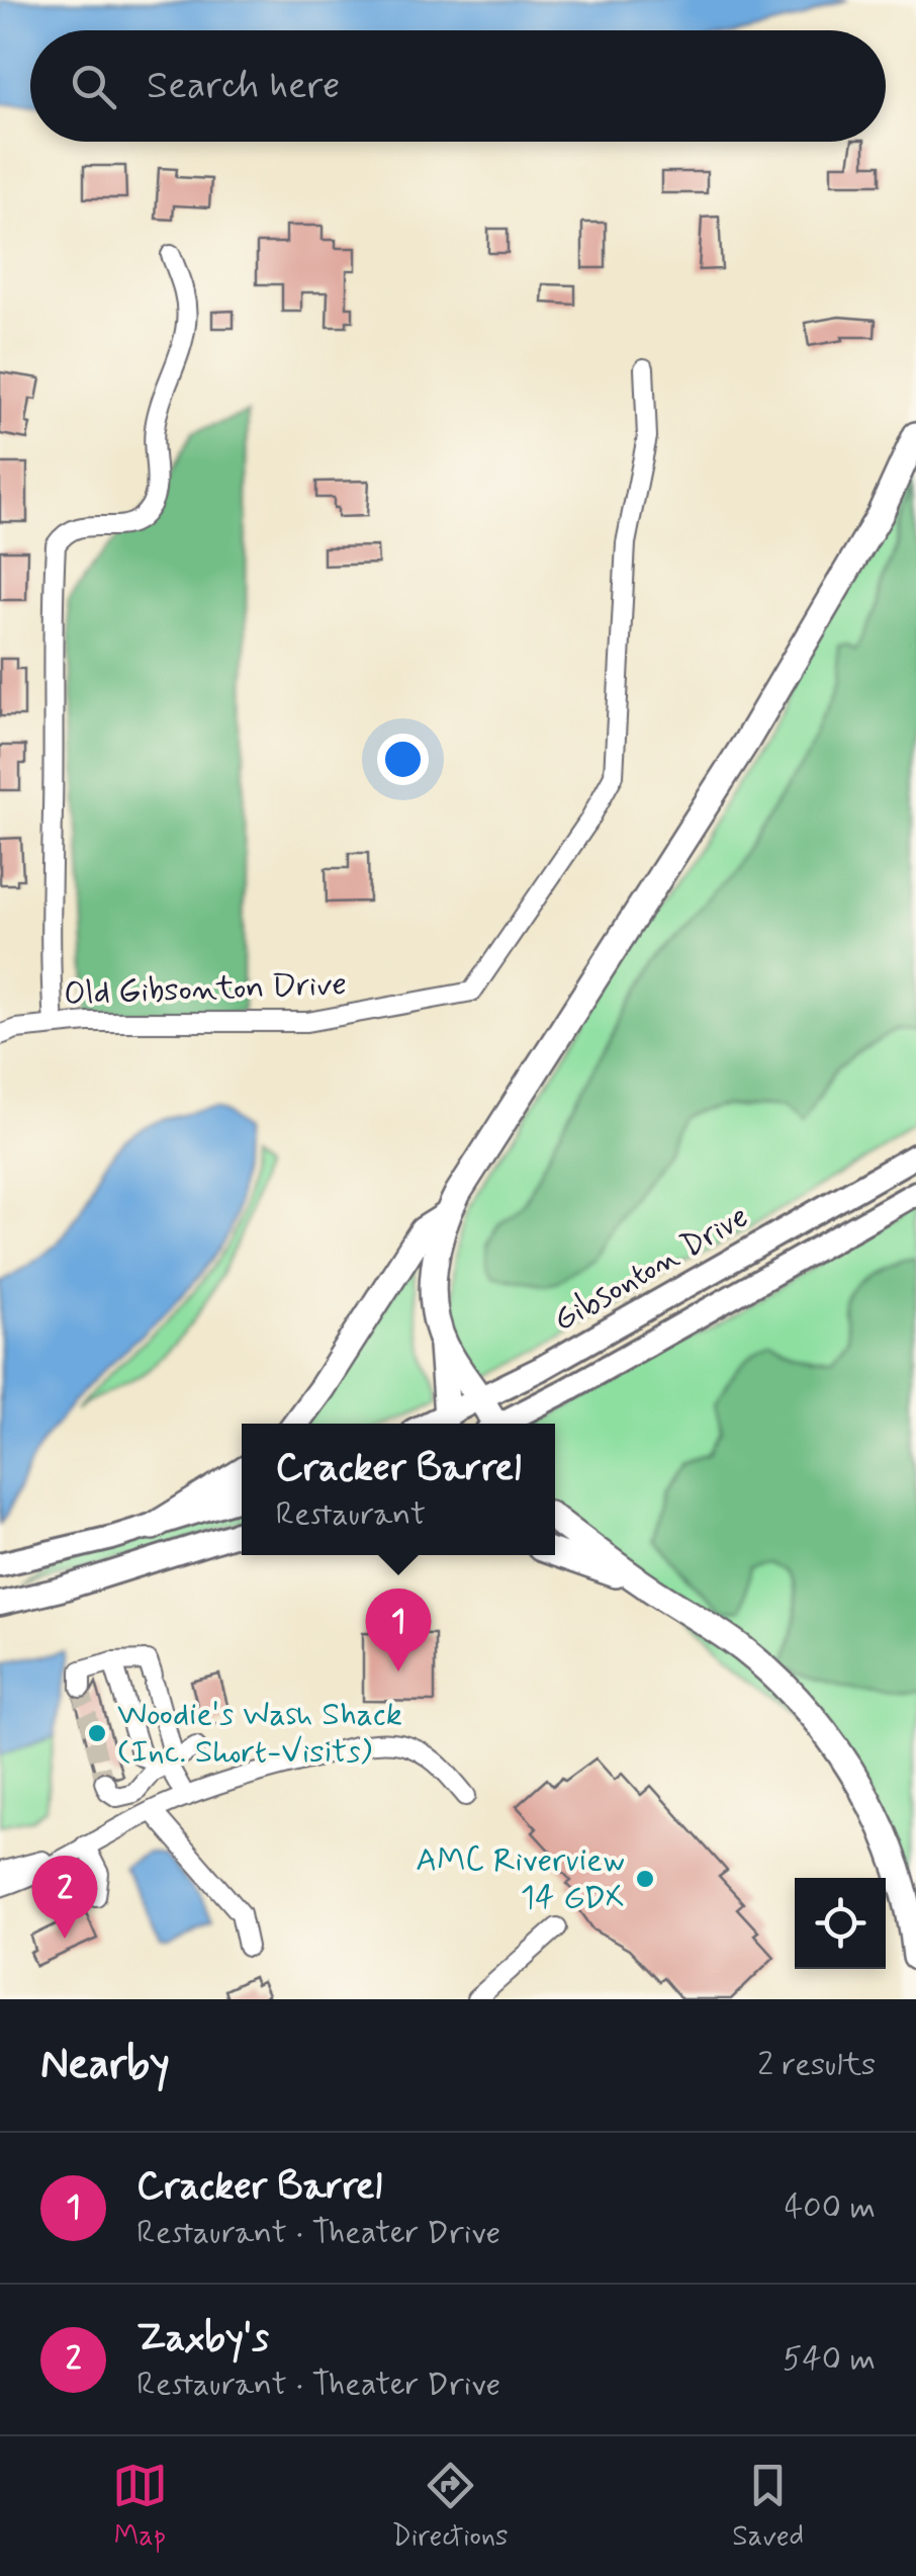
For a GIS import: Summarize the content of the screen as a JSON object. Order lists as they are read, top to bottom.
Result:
{
  "streets": {
    "main road": ["Gibsonton Drive"],
    "street": ["Old Gibsonton Drive"]
  },
  "places": ["Woodie's Wash Shack (Inc. Short-Visits)", "AMC Riverview 14 GDX"],
  "page": {
    "search": "Search here",
    "popup": ["Cracker Barrel", "Restaurant"],
    "pins": ["1", "2"],
    "heading": ["Nearby", "2 results"],
    "list": [
      {
        "mark": "1",
        "name": "Cracker Barrel",
        "note": "Restaurant · Theater Drive",
        "value": "400 m"
      },
      {
        "mark": "2",
        "name": "Zaxby's",
        "note": "Restaurant · Theater Drive",
        "value": "540 m"
      }
    ],
    "nav": ["Map", "Directions", "Saved"]
  }
}
